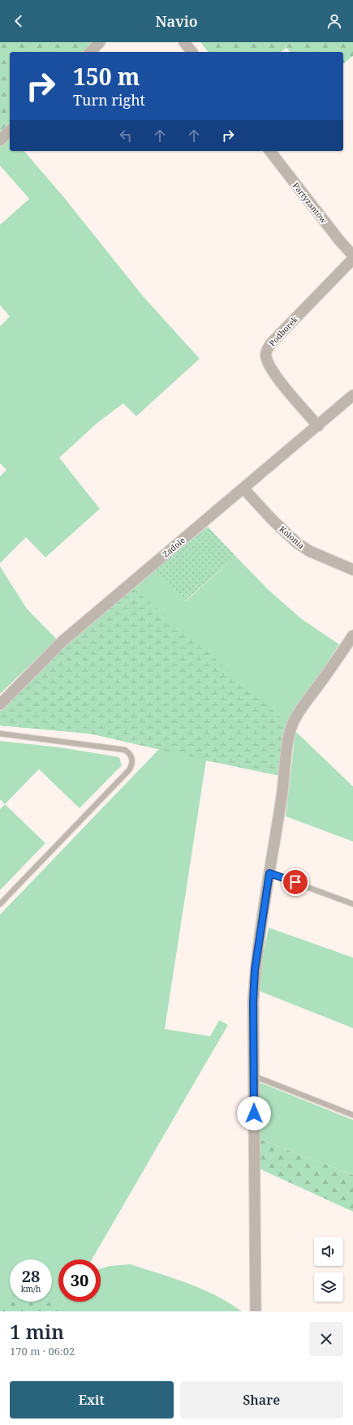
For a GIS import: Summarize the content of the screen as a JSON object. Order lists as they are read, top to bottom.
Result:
{
  "streets": {
    "street": [
      "Partyzantów",
      "Podborek",
      "Kolonia",
      "Zadole"
    ]
  },
  "crossings": [
    ["Podborek", "Zadole"],
    ["Kolonia", "Zadole"]
  ],
  "page": {
    "header": "Navio",
    "turn": ["150 m", "Turn right"],
    "speed": "28 km/h",
    "limit": "30",
    "heading": ["1 min", "170 m · 06:02"],
    "buttons": ["Exit", "Share"]
  }
}
